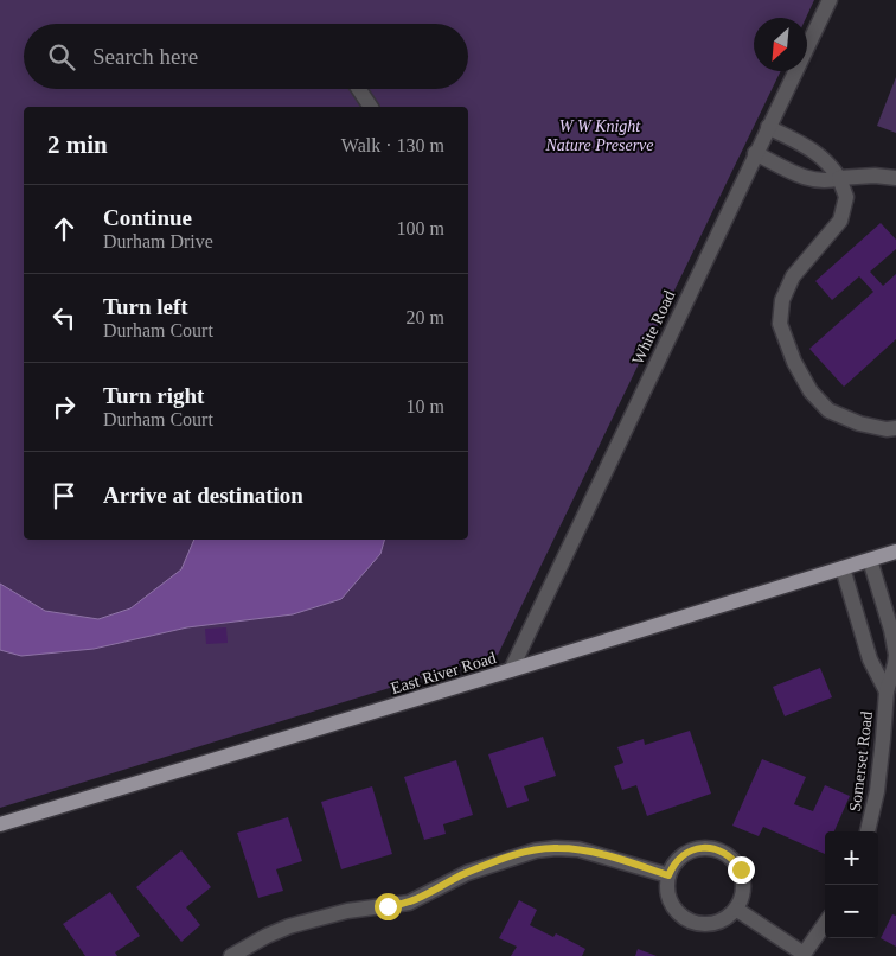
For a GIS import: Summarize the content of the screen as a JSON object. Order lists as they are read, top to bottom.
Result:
{
  "streets": {
    "main road": ["East River Road"],
    "street": ["White Road", "Somerset Road"]
  },
  "crossings": [
    ["White Road", "East River Road"],
    ["East River Road", "Somerset Road"]
  ],
  "parks": ["W W Knight Nature Preserve"],
  "north": "bottom left",
  "page": {
    "search": "Search here",
    "heading": ["2 min", "Walk · 130 m"],
    "list": [
      ["Continue", "Durham Drive", "100 m"],
      ["Turn left", "Durham Court", "20 m"],
      ["Turn right", "Durham Court", "10 m"],
      "Arrive at destination"
    ],
    "map_buttons": ["+", "−"]
  }
}
